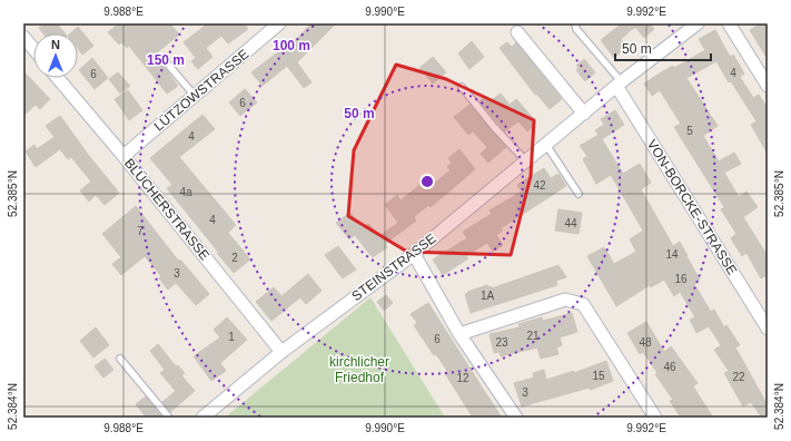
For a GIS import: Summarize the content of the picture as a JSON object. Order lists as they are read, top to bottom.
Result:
{
  "streets": {
    "street": [
      "LÜTZOWSTRASSE",
      "VON-BORCKE-STRASSE",
      "BLÜCHERSTRASSE",
      "STEINSTRASSE"
    ]
  },
  "crossings": [
    ["LÜTZOWSTRASSE", "BLÜCHERSTRASSE"],
    ["VON-BORCKE-STRASSE", "STEINSTRASSE"],
    ["BLÜCHERSTRASSE", "STEINSTRASSE"]
  ],
  "parks": ["kirchlicher Friedhof"],
  "house_numbers": [
    "4",
    "6",
    "6",
    "5",
    "4",
    "42",
    "4a",
    "4",
    "44",
    "7",
    "14",
    "2",
    "3",
    "16",
    "1A",
    "21",
    "1",
    "6",
    "23",
    "48",
    "46",
    "15",
    "22",
    "12",
    "3"
  ],
  "scale_bar": "50 m",
  "north": "top",
  "coordinates": [
    "9.988°E",
    "9.990°E",
    "9.992°E",
    "52.385°N",
    "52.384°N"
  ],
  "rings": ["100 m", "150 m", "50 m"]
}
